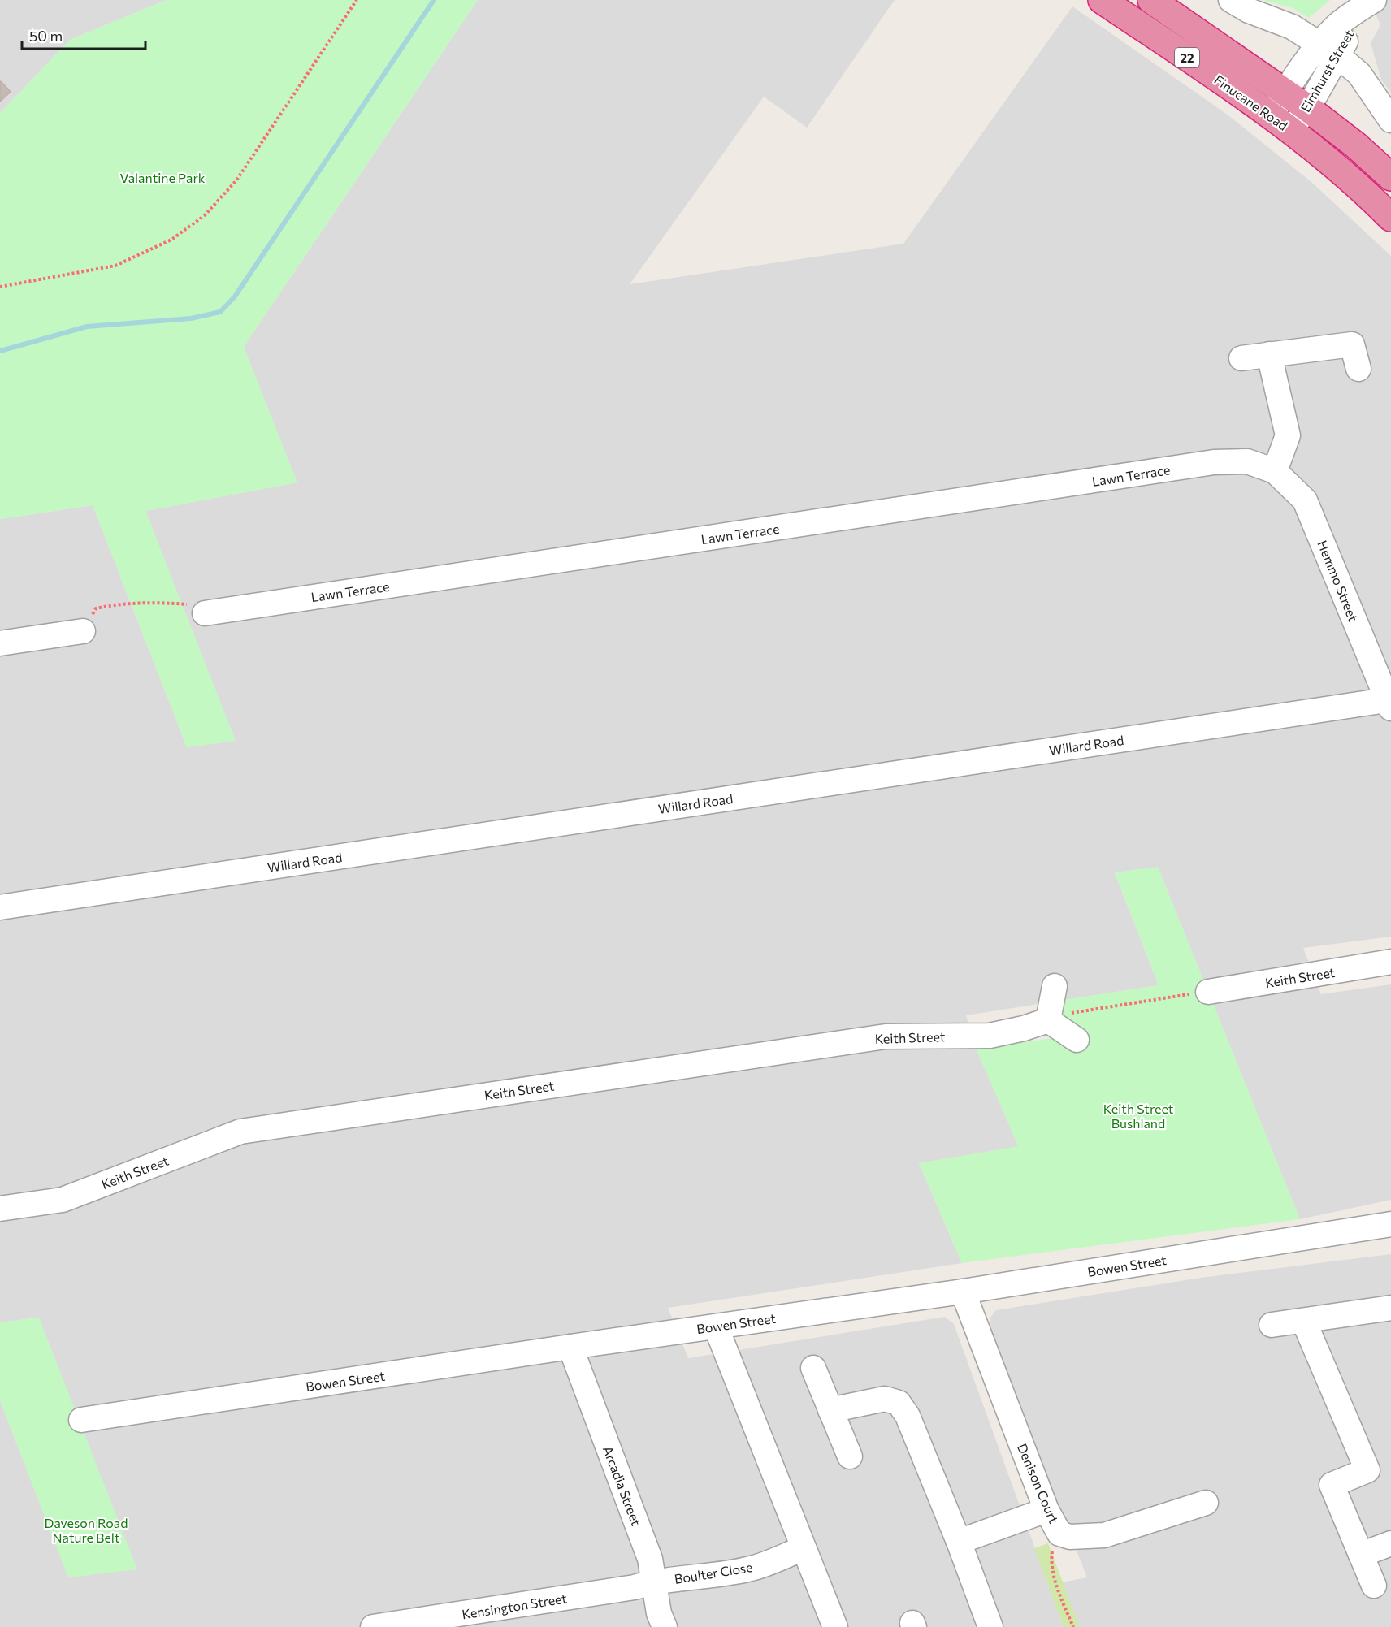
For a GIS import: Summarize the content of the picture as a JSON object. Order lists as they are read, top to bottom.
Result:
{
  "streets": {
    "highway": ["22", "Finucane Road"],
    "street": [
      "Elmhurst Street",
      "Lawn Terrace",
      "Hemmo Street",
      "Willard Road",
      "Keith Street",
      "Bowen Street",
      "Denison Court",
      "Arcadia Street",
      "Boulter Close",
      "Kensington Street"
    ]
  },
  "crossings": [
    ["Elmhurst Street", "Finucane Road"],
    ["Lawn Terrace", "Hemmo Street"],
    ["Hemmo Street", "Willard Road"],
    ["Bowen Street", "Denison Court"],
    ["Bowen Street", "Arcadia Street"],
    ["Arcadia Street", "Boulter Close"],
    ["Arcadia Street", "Kensington Street"],
    ["Boulter Close", "Kensington Street"]
  ],
  "parks": ["Valantine Park", "Keith Street Bushland", "Daveson Road Nature Belt"],
  "scale_bar": "50 m"
}
